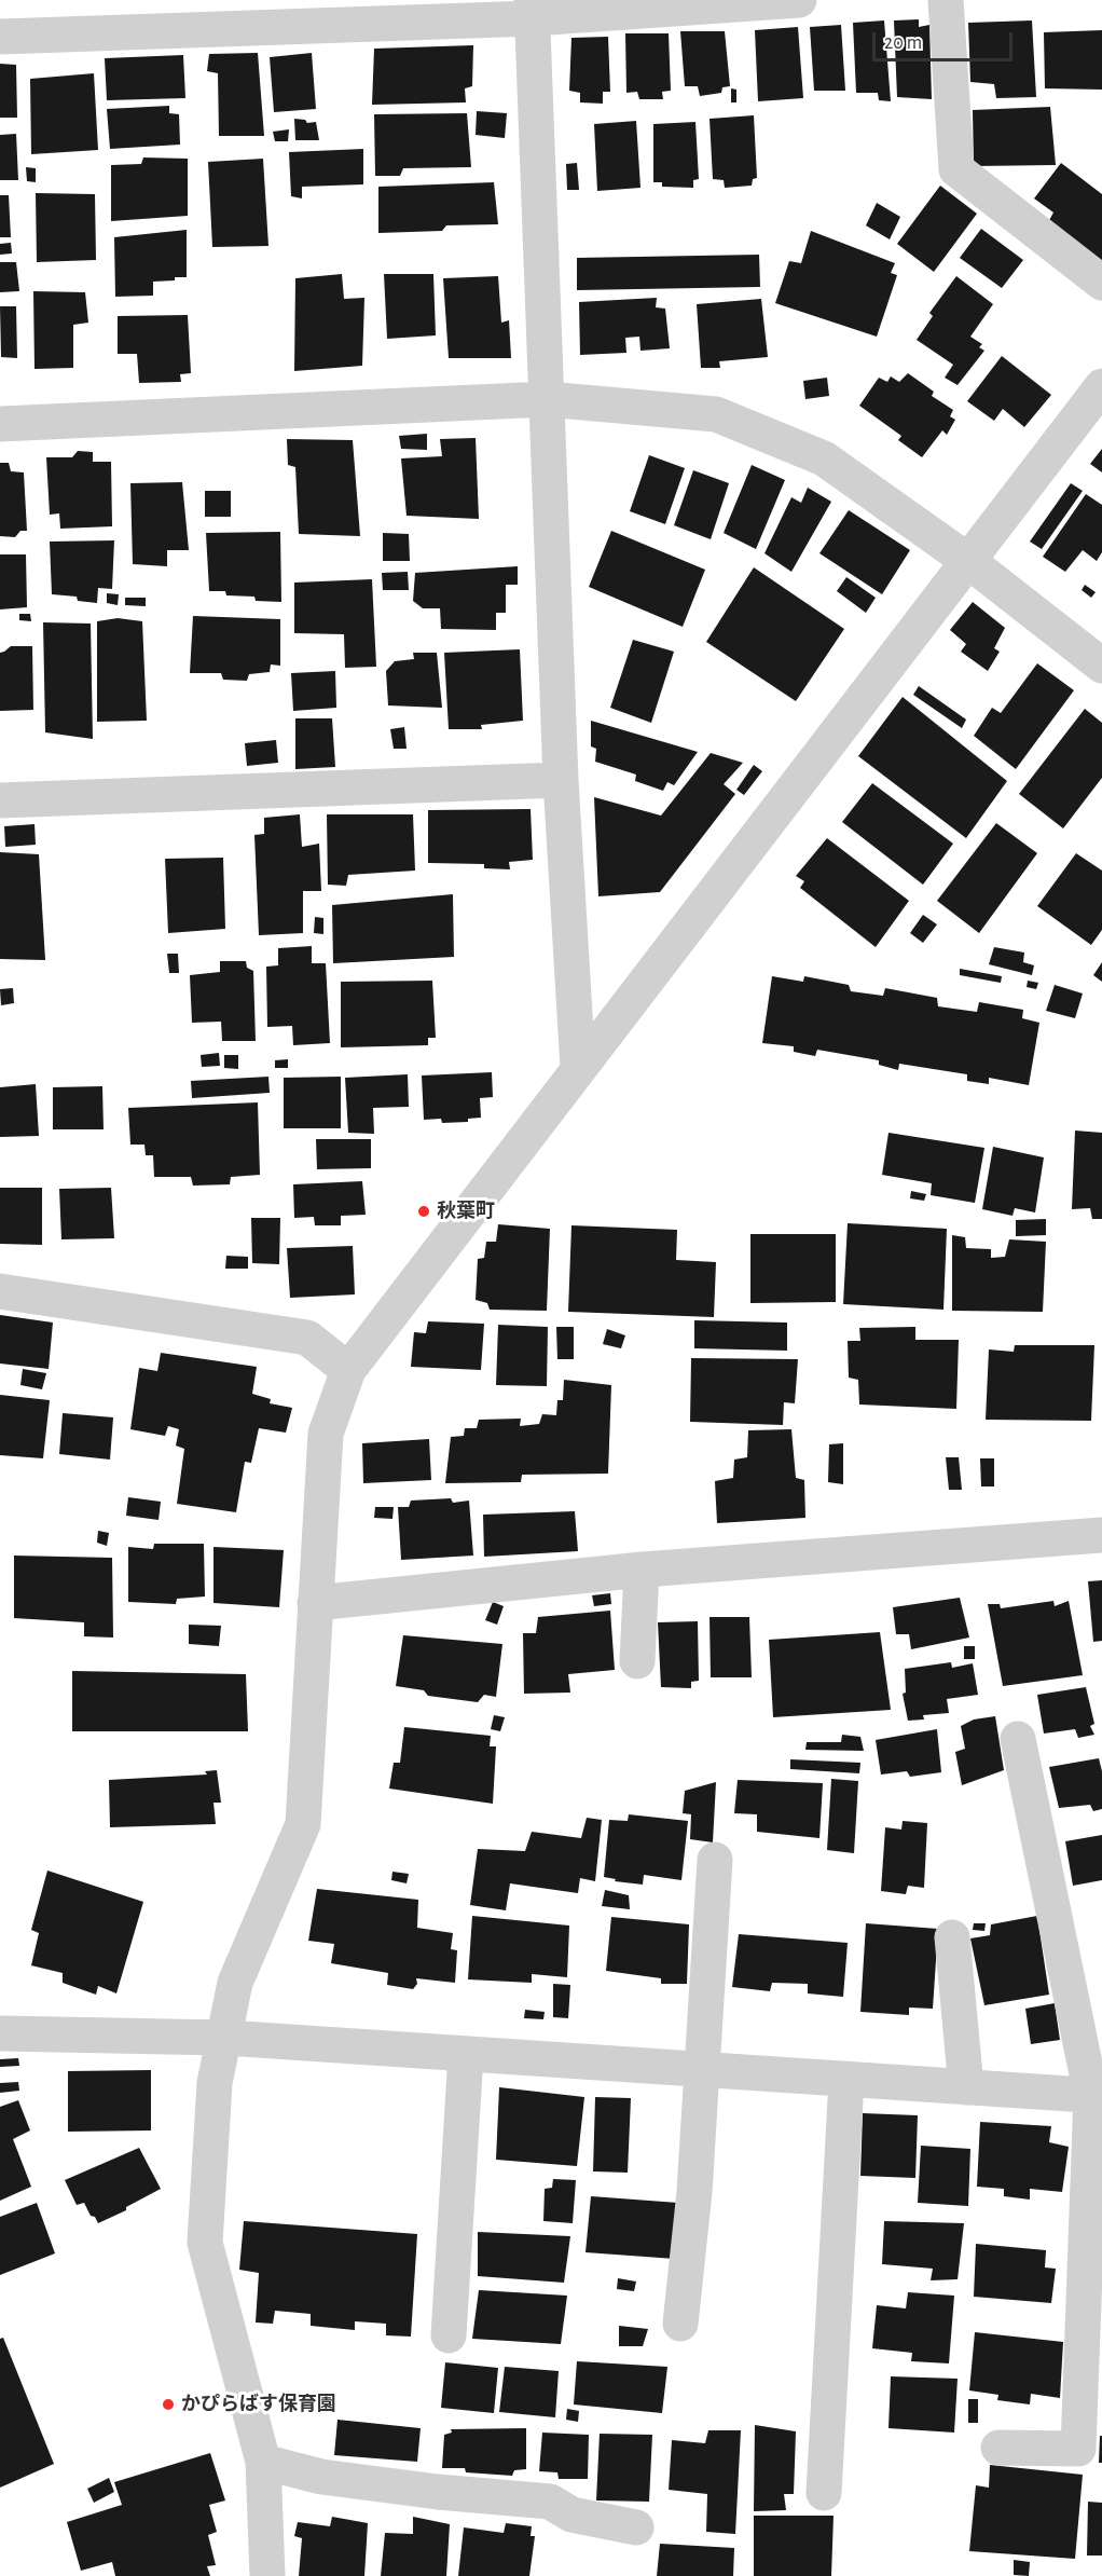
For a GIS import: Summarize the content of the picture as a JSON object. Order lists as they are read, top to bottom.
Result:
{
  "places": ["秋葉町", "かぴらばす保育園"],
  "scale_bar": "20 m"
}
